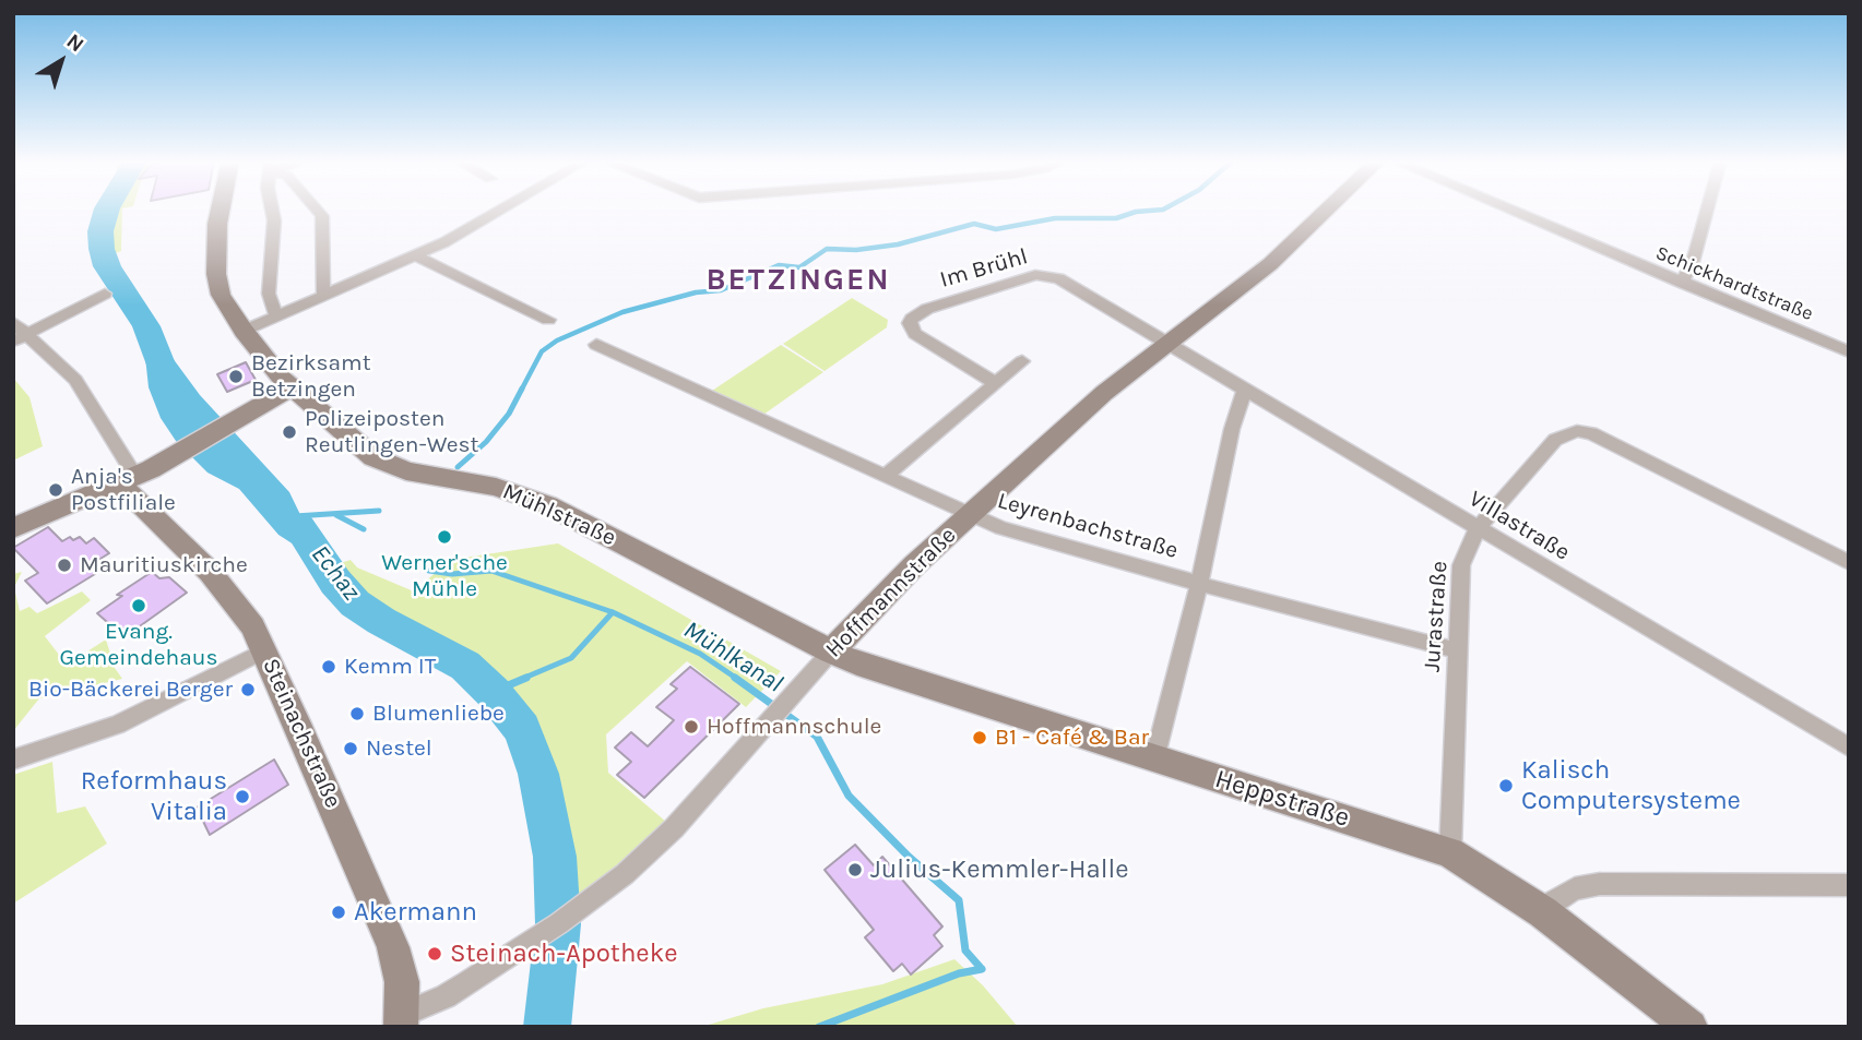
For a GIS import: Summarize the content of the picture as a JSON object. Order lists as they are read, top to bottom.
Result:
{
  "streets": {
    "street": [
      "Im Brühl",
      "Schickhardtstraße",
      "Mühlstraße",
      "Leyrenbachstraße",
      "Villastraße",
      "Hoffmannstraße",
      "Jurastraße",
      "Steinachstraße",
      "Heppstraße"
    ]
  },
  "crossings": [
    ["Im Brühl", "Villastraße"],
    ["Im Brühl", "Hoffmannstraße"],
    ["Mühlstraße", "Hoffmannstraße"],
    ["Mühlstraße", "Heppstraße"],
    ["Leyrenbachstraße", "Hoffmannstraße"],
    ["Leyrenbachstraße", "Jurastraße"],
    ["Villastraße", "Hoffmannstraße"],
    ["Villastraße", "Jurastraße"],
    ["Hoffmannstraße", "Steinachstraße"],
    ["Hoffmannstraße", "Heppstraße"],
    ["Jurastraße", "Heppstraße"]
  ],
  "districts": ["BETZINGEN"],
  "water": ["Echaz", "Mühlkanal"],
  "places": [
    "Bezirksamt Betzingen",
    "Polizeiposten Reutlingen-West",
    "Anja's Postfiliale",
    "Werner'sche Mühle",
    "Mauritiuskirche",
    "Evang. Gemeindehaus",
    "Kemm IT",
    "Bio-Bäckerei Berger",
    "Blumenliebe",
    "Hoffmannschule",
    "B1 - Café & Bar",
    "Nestel",
    "Kalisch Computersysteme",
    "Reformhaus Vitalia",
    "Julius-Kemmler-Halle",
    "Akermann",
    "Steinach-Apotheke"
  ],
  "north": "top right"
}
